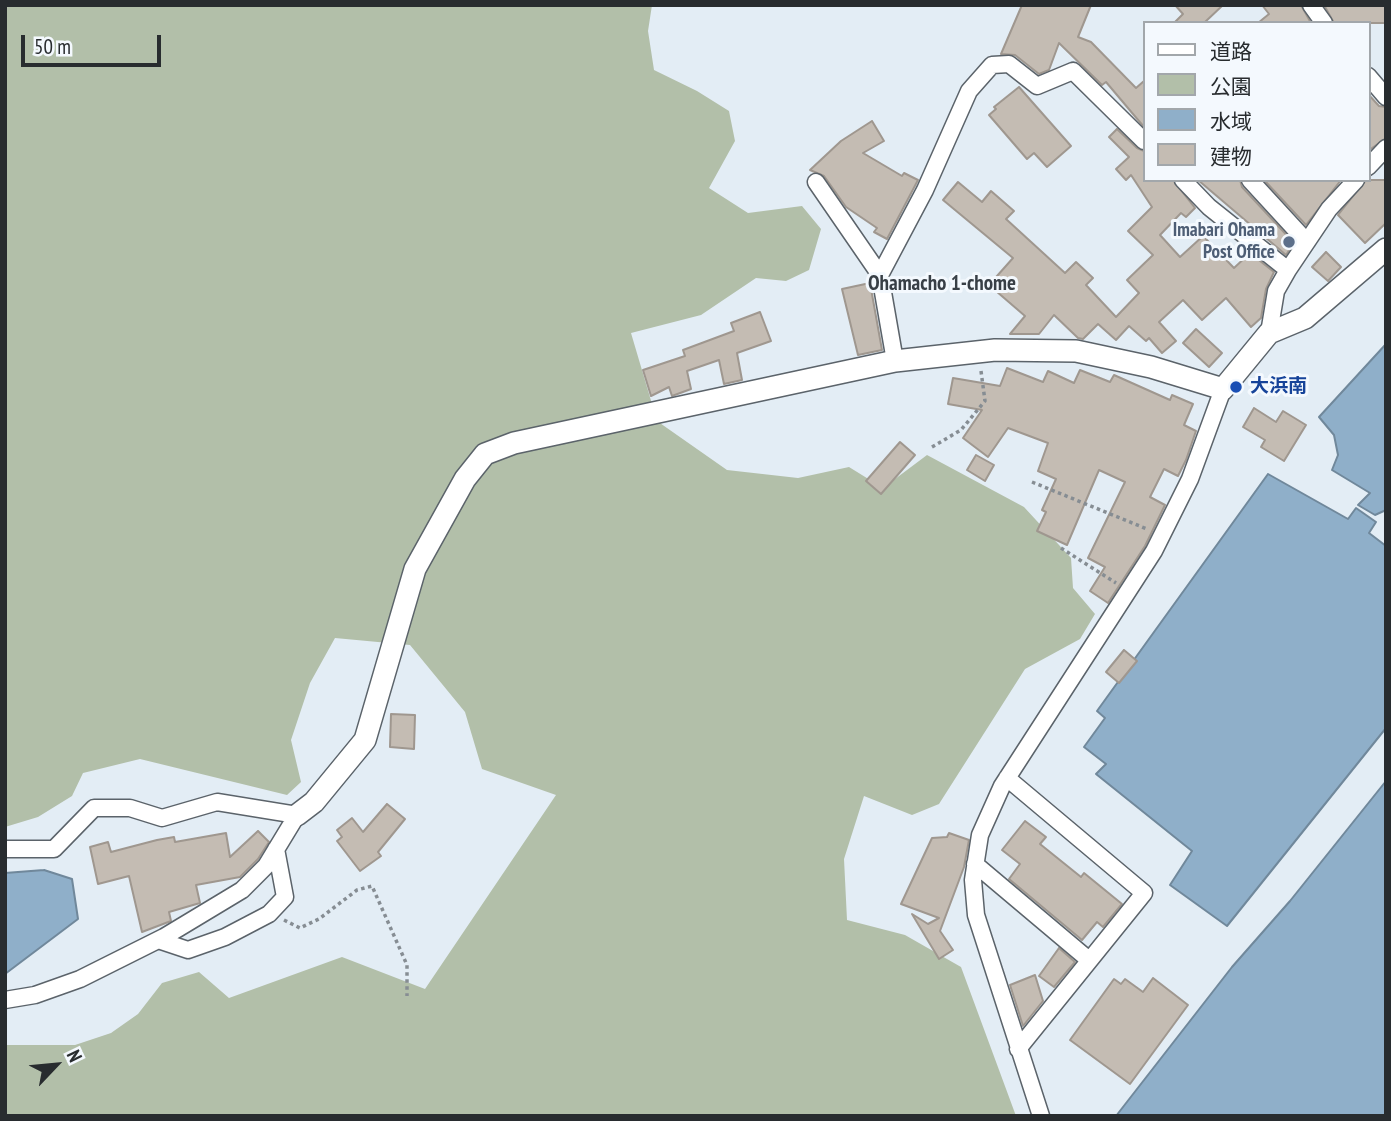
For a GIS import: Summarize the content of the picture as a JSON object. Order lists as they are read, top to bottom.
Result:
{
  "districts": ["Ohamacho 1-chome"],
  "places": ["Imabari Ohama Post Office", "大浜南"],
  "legend": [
    "道路",
    "公園",
    "水域",
    "建物"
  ],
  "scale_bar": "50 m",
  "north": "top right"
}
